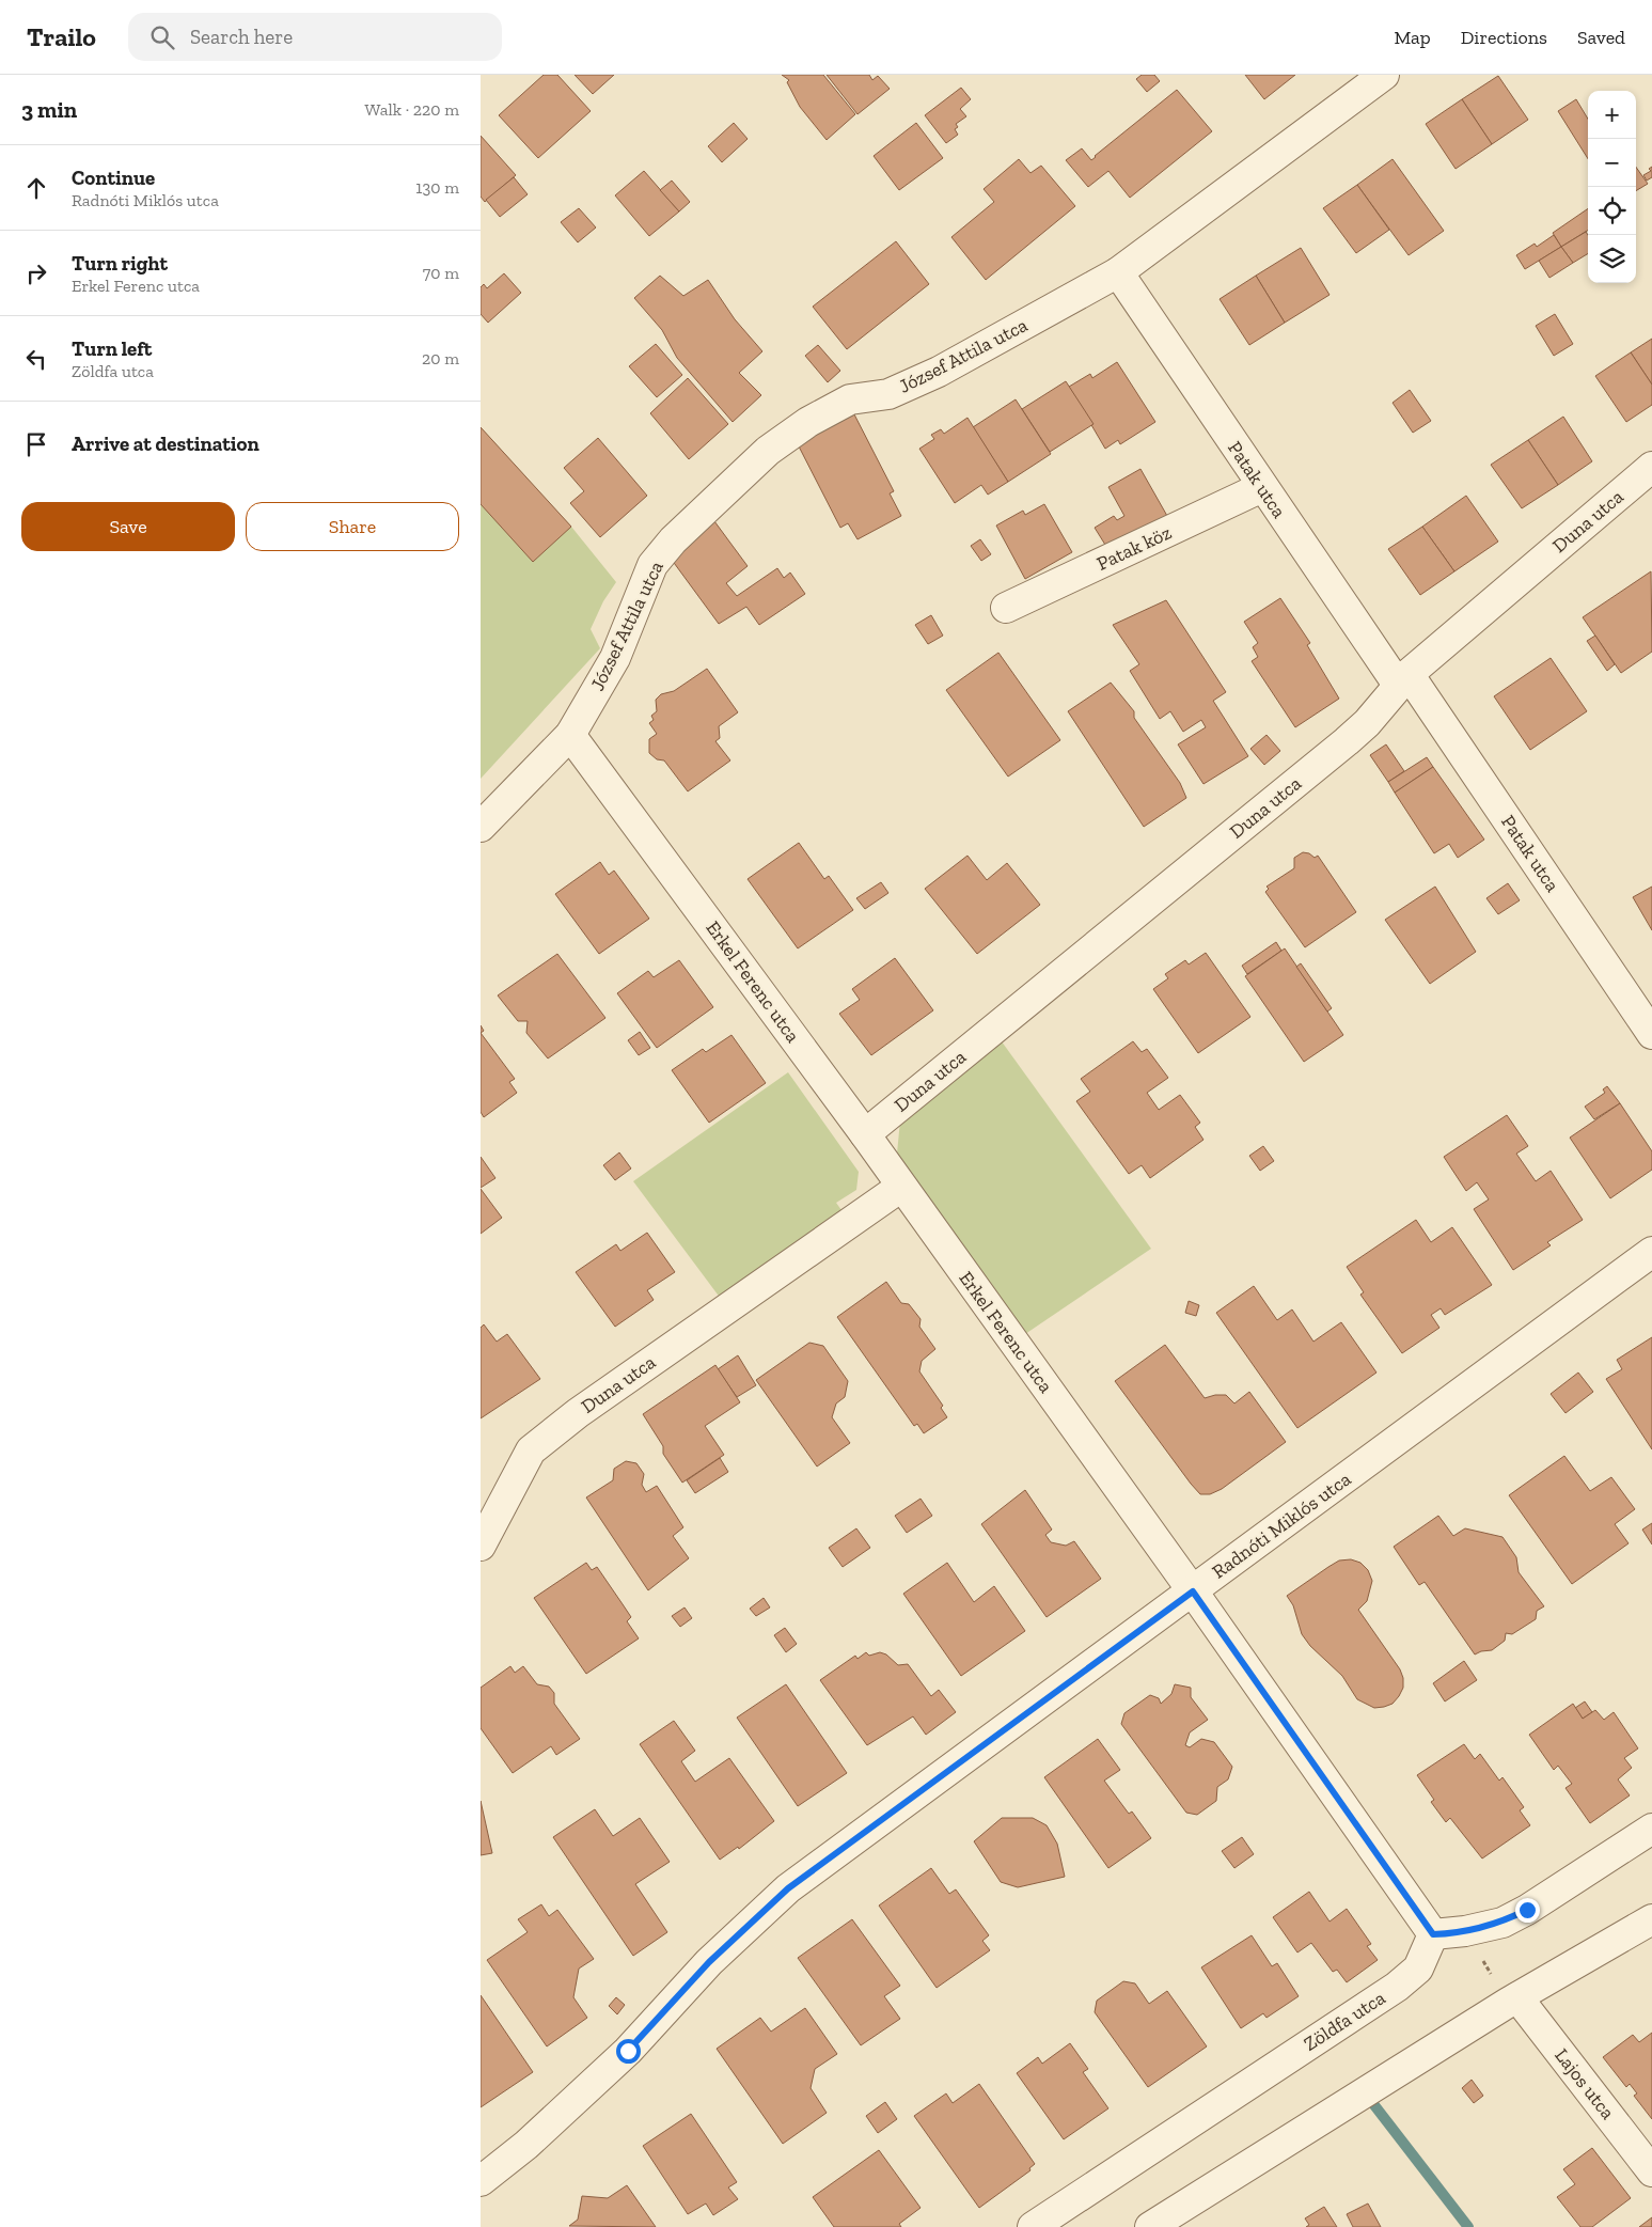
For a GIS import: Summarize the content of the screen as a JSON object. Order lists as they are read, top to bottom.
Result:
{
  "streets": {
    "street": [
      "József Attila utca",
      "Patak utca",
      "Duna utca",
      "Patak köz",
      "Erkel Ferenc utca",
      "Radnóti Miklós utca",
      "Zöldfa utca",
      "Lajos utca"
    ]
  },
  "crossings": [
    ["József Attila utca", "Patak utca"],
    ["József Attila utca", "Erkel Ferenc utca"],
    ["Patak utca", "Duna utca"],
    ["Patak utca", "Patak köz"],
    ["Duna utca", "Erkel Ferenc utca"],
    ["Erkel Ferenc utca", "Radnóti Miklós utca"],
    ["Erkel Ferenc utca", "Zöldfa utca"]
  ],
  "page": {
    "header": "Trailo",
    "search": "Search here",
    "nav": ["Map", "Directions", "Saved"],
    "heading": ["3 min", "Walk · 220 m"],
    "map_buttons": ["+", "−"],
    "list": [
      ["Continue", "Radnóti Miklós utca", "130 m"],
      ["Turn right", "Erkel Ferenc utca", "70 m"],
      ["Turn left", "Zöldfa utca", "20 m"],
      "Arrive at destination"
    ],
    "buttons": ["Save", "Share"]
  }
}
